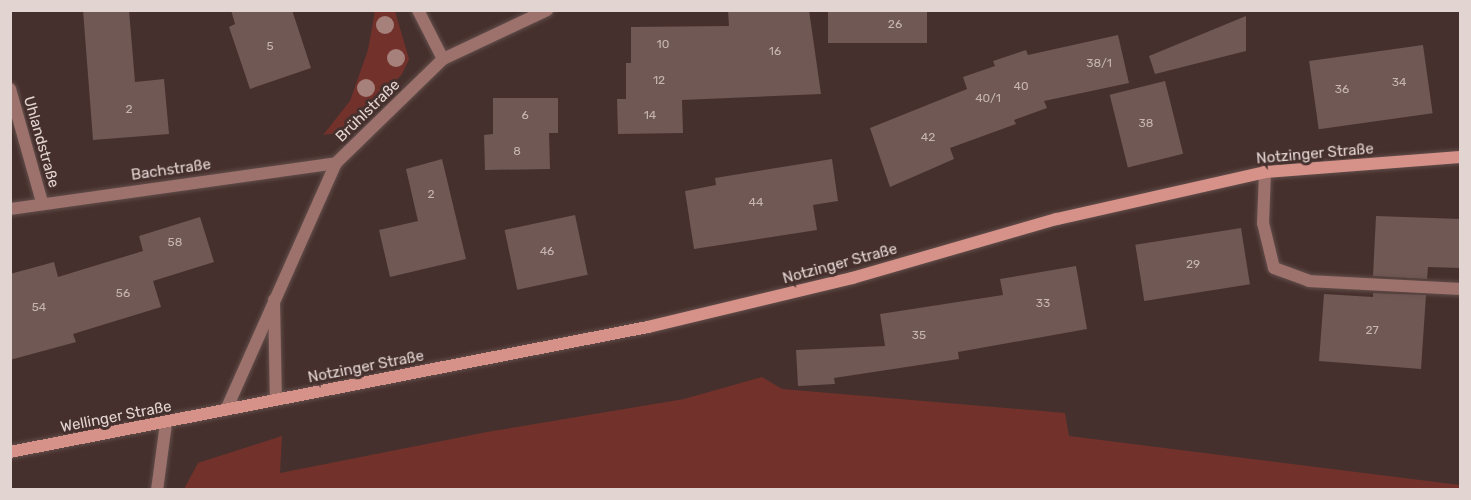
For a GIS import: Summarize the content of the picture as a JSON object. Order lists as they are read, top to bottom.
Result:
{
  "streets": {
    "street": [
      "Brühlstraße",
      "Uhlandstraße",
      "Notzinger Straße",
      "Bachstraße",
      "Wellinger Straße"
    ]
  },
  "crossings": [
    ["Brühlstraße", "Notzinger Straße"],
    ["Brühlstraße", "Bachstraße"],
    ["Brühlstraße", "Wellinger Straße"],
    ["Uhlandstraße", "Bachstraße"],
    ["Notzinger Straße", "Wellinger Straße"]
  ],
  "house_numbers": [
    "26",
    "10",
    "5",
    "16",
    "38/1",
    "12",
    "34",
    "40",
    "36",
    "40/1",
    "2",
    "6",
    "14",
    "38",
    "42",
    "8",
    "2",
    "44",
    "58",
    "46",
    "29",
    "56",
    "33",
    "54",
    "27",
    "35"
  ]
}
